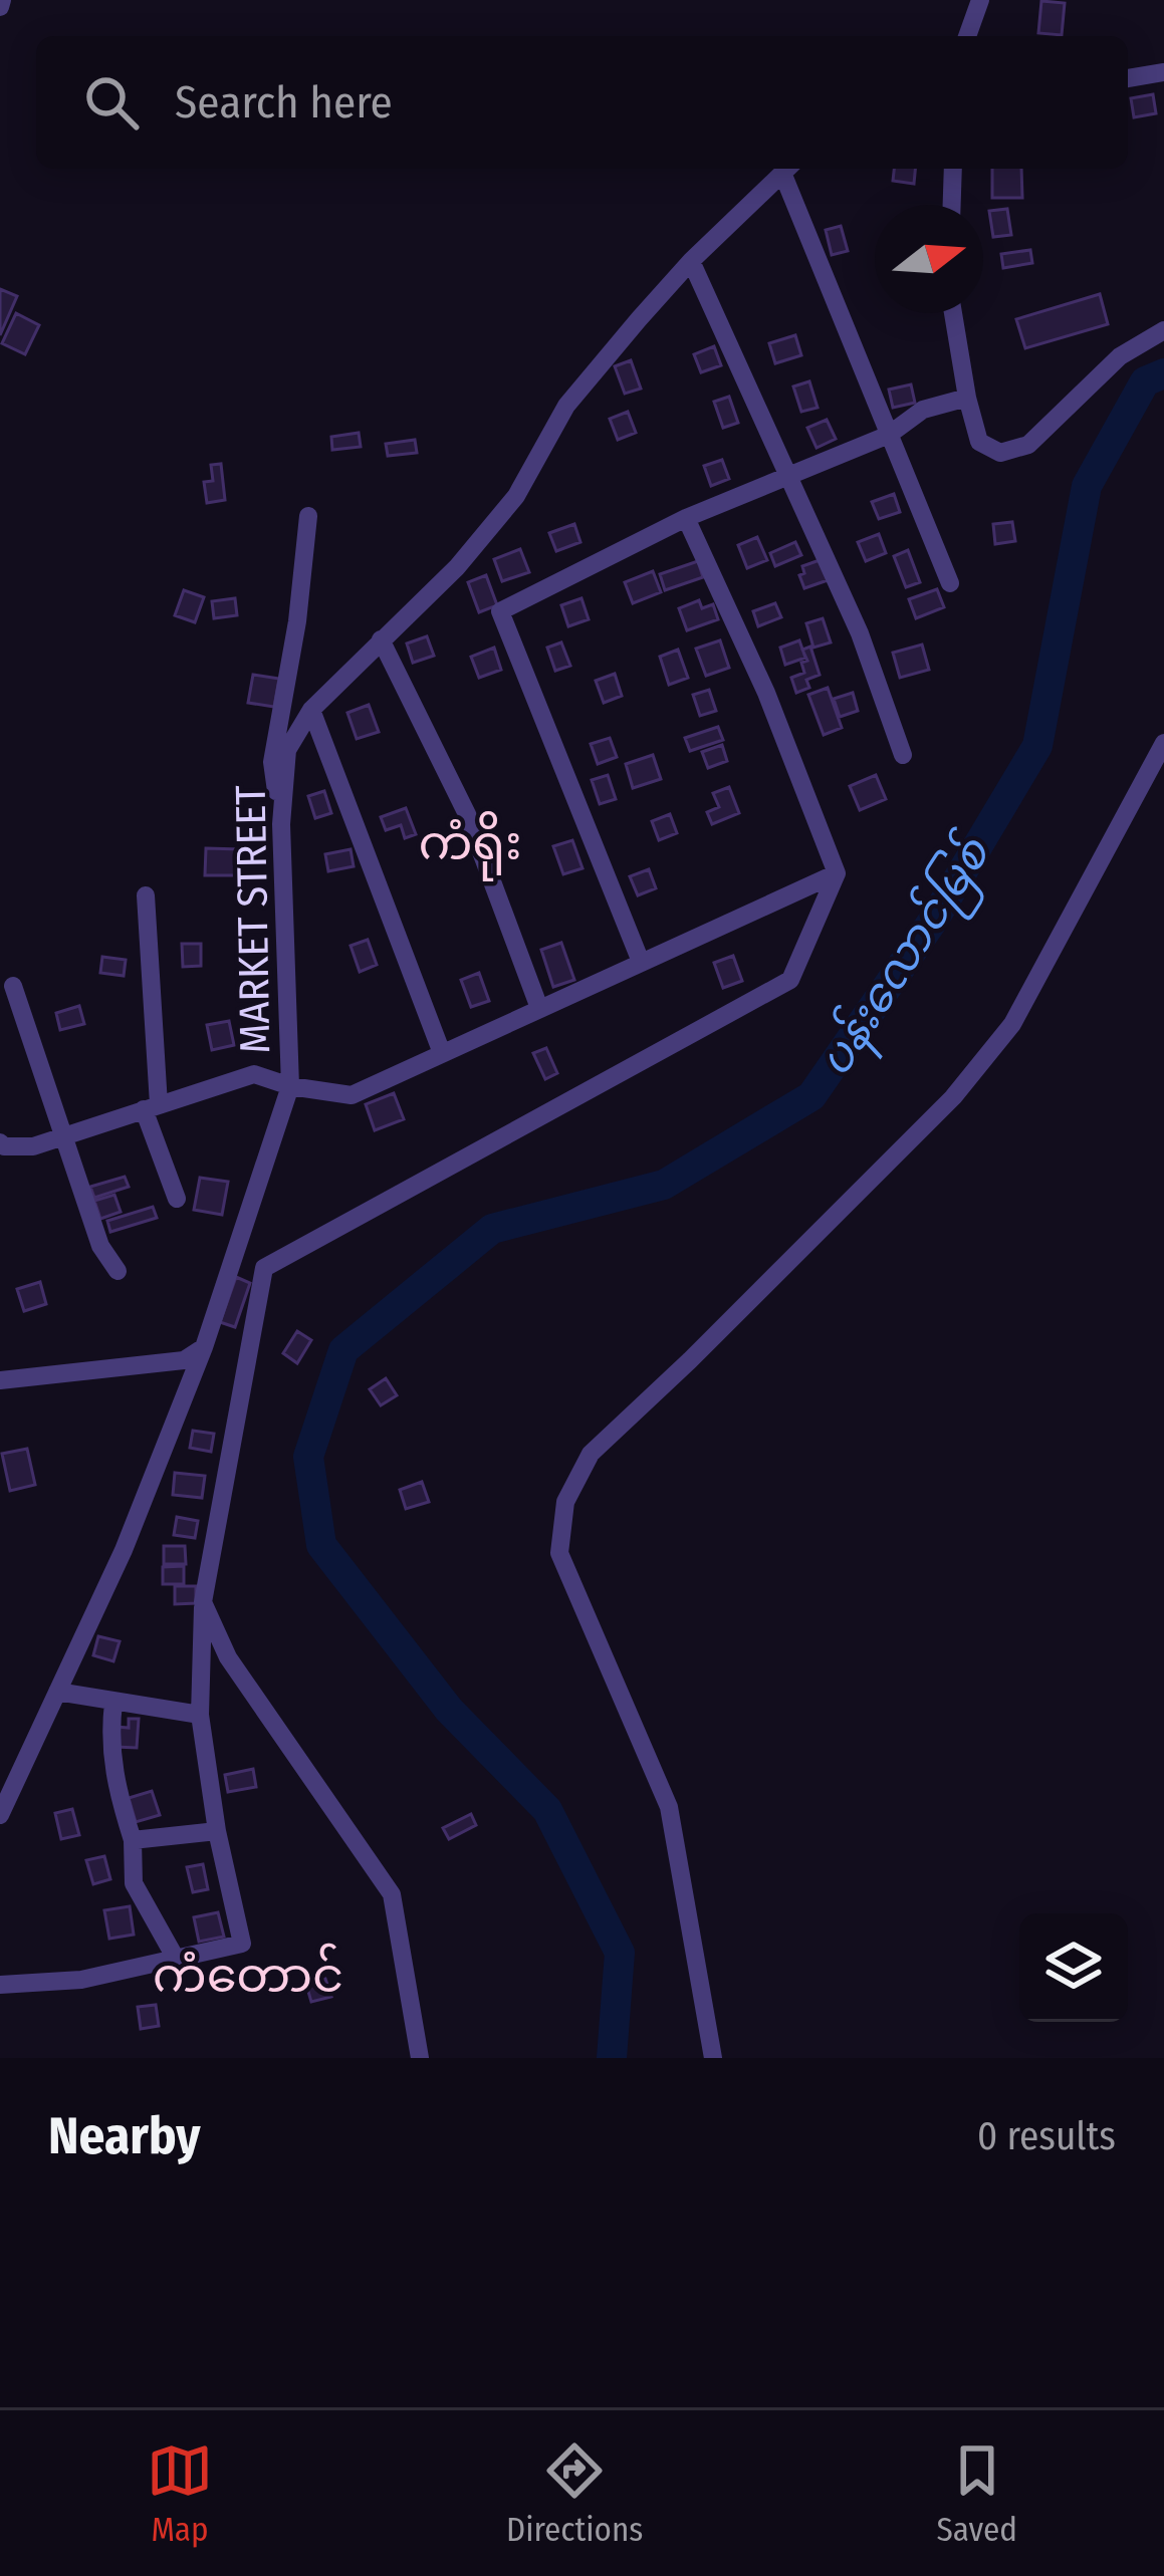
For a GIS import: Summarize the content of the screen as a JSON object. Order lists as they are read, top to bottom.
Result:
{
  "streets": {
    "street": ["MARKET STREET"]
  },
  "districts": ["ကံရိုး", "ကံတောင်"],
  "water": ["ပန်းလောင်မြစ်"],
  "north": "right",
  "page": {
    "search": "Search here",
    "heading": ["Nearby", "0 results"],
    "nav": ["Map", "Directions", "Saved"]
  }
}
